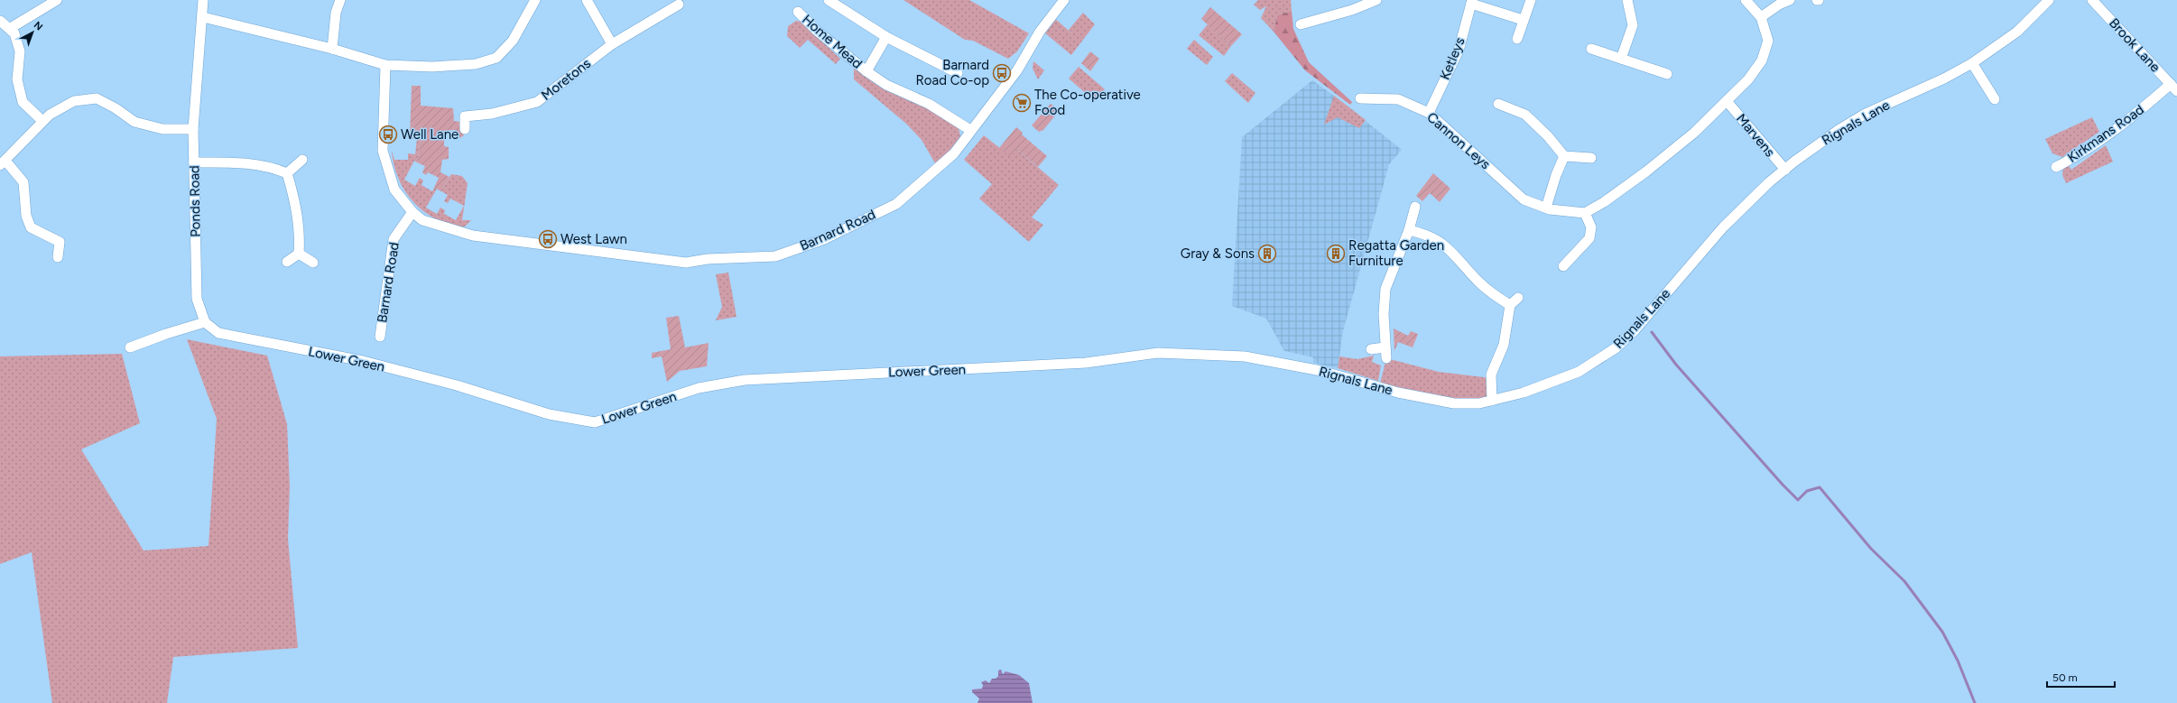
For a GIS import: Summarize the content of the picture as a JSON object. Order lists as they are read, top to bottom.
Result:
{
  "streets": {
    "street": [
      "Home Mead",
      "Brook Lane",
      "Ketleys",
      "Moretons",
      "Rignals Lane",
      "Kirkmans Road",
      "Marvens",
      "Cannon Leys",
      "Ponds Road",
      "Barnard Road",
      "Lower Green"
    ]
  },
  "crossings": [
    ["Home Mead", "Barnard Road"],
    ["Brook Lane", "Kirkmans Road"],
    ["Ketleys", "Cannon Leys"],
    ["Rignals Lane", "Marvens"],
    ["Rignals Lane", "Lower Green"],
    ["Ponds Road", "Lower Green"]
  ],
  "places": {
    "bus stop": ["Barnard Road Co-op", "Well Lane", "West Lawn"],
    "supermarket": ["The Co-operative Food"],
    "building": ["Gray & Sons", "Regatta Garden Furniture"]
  },
  "scale_bar": "50 m",
  "north": "top right"
}
